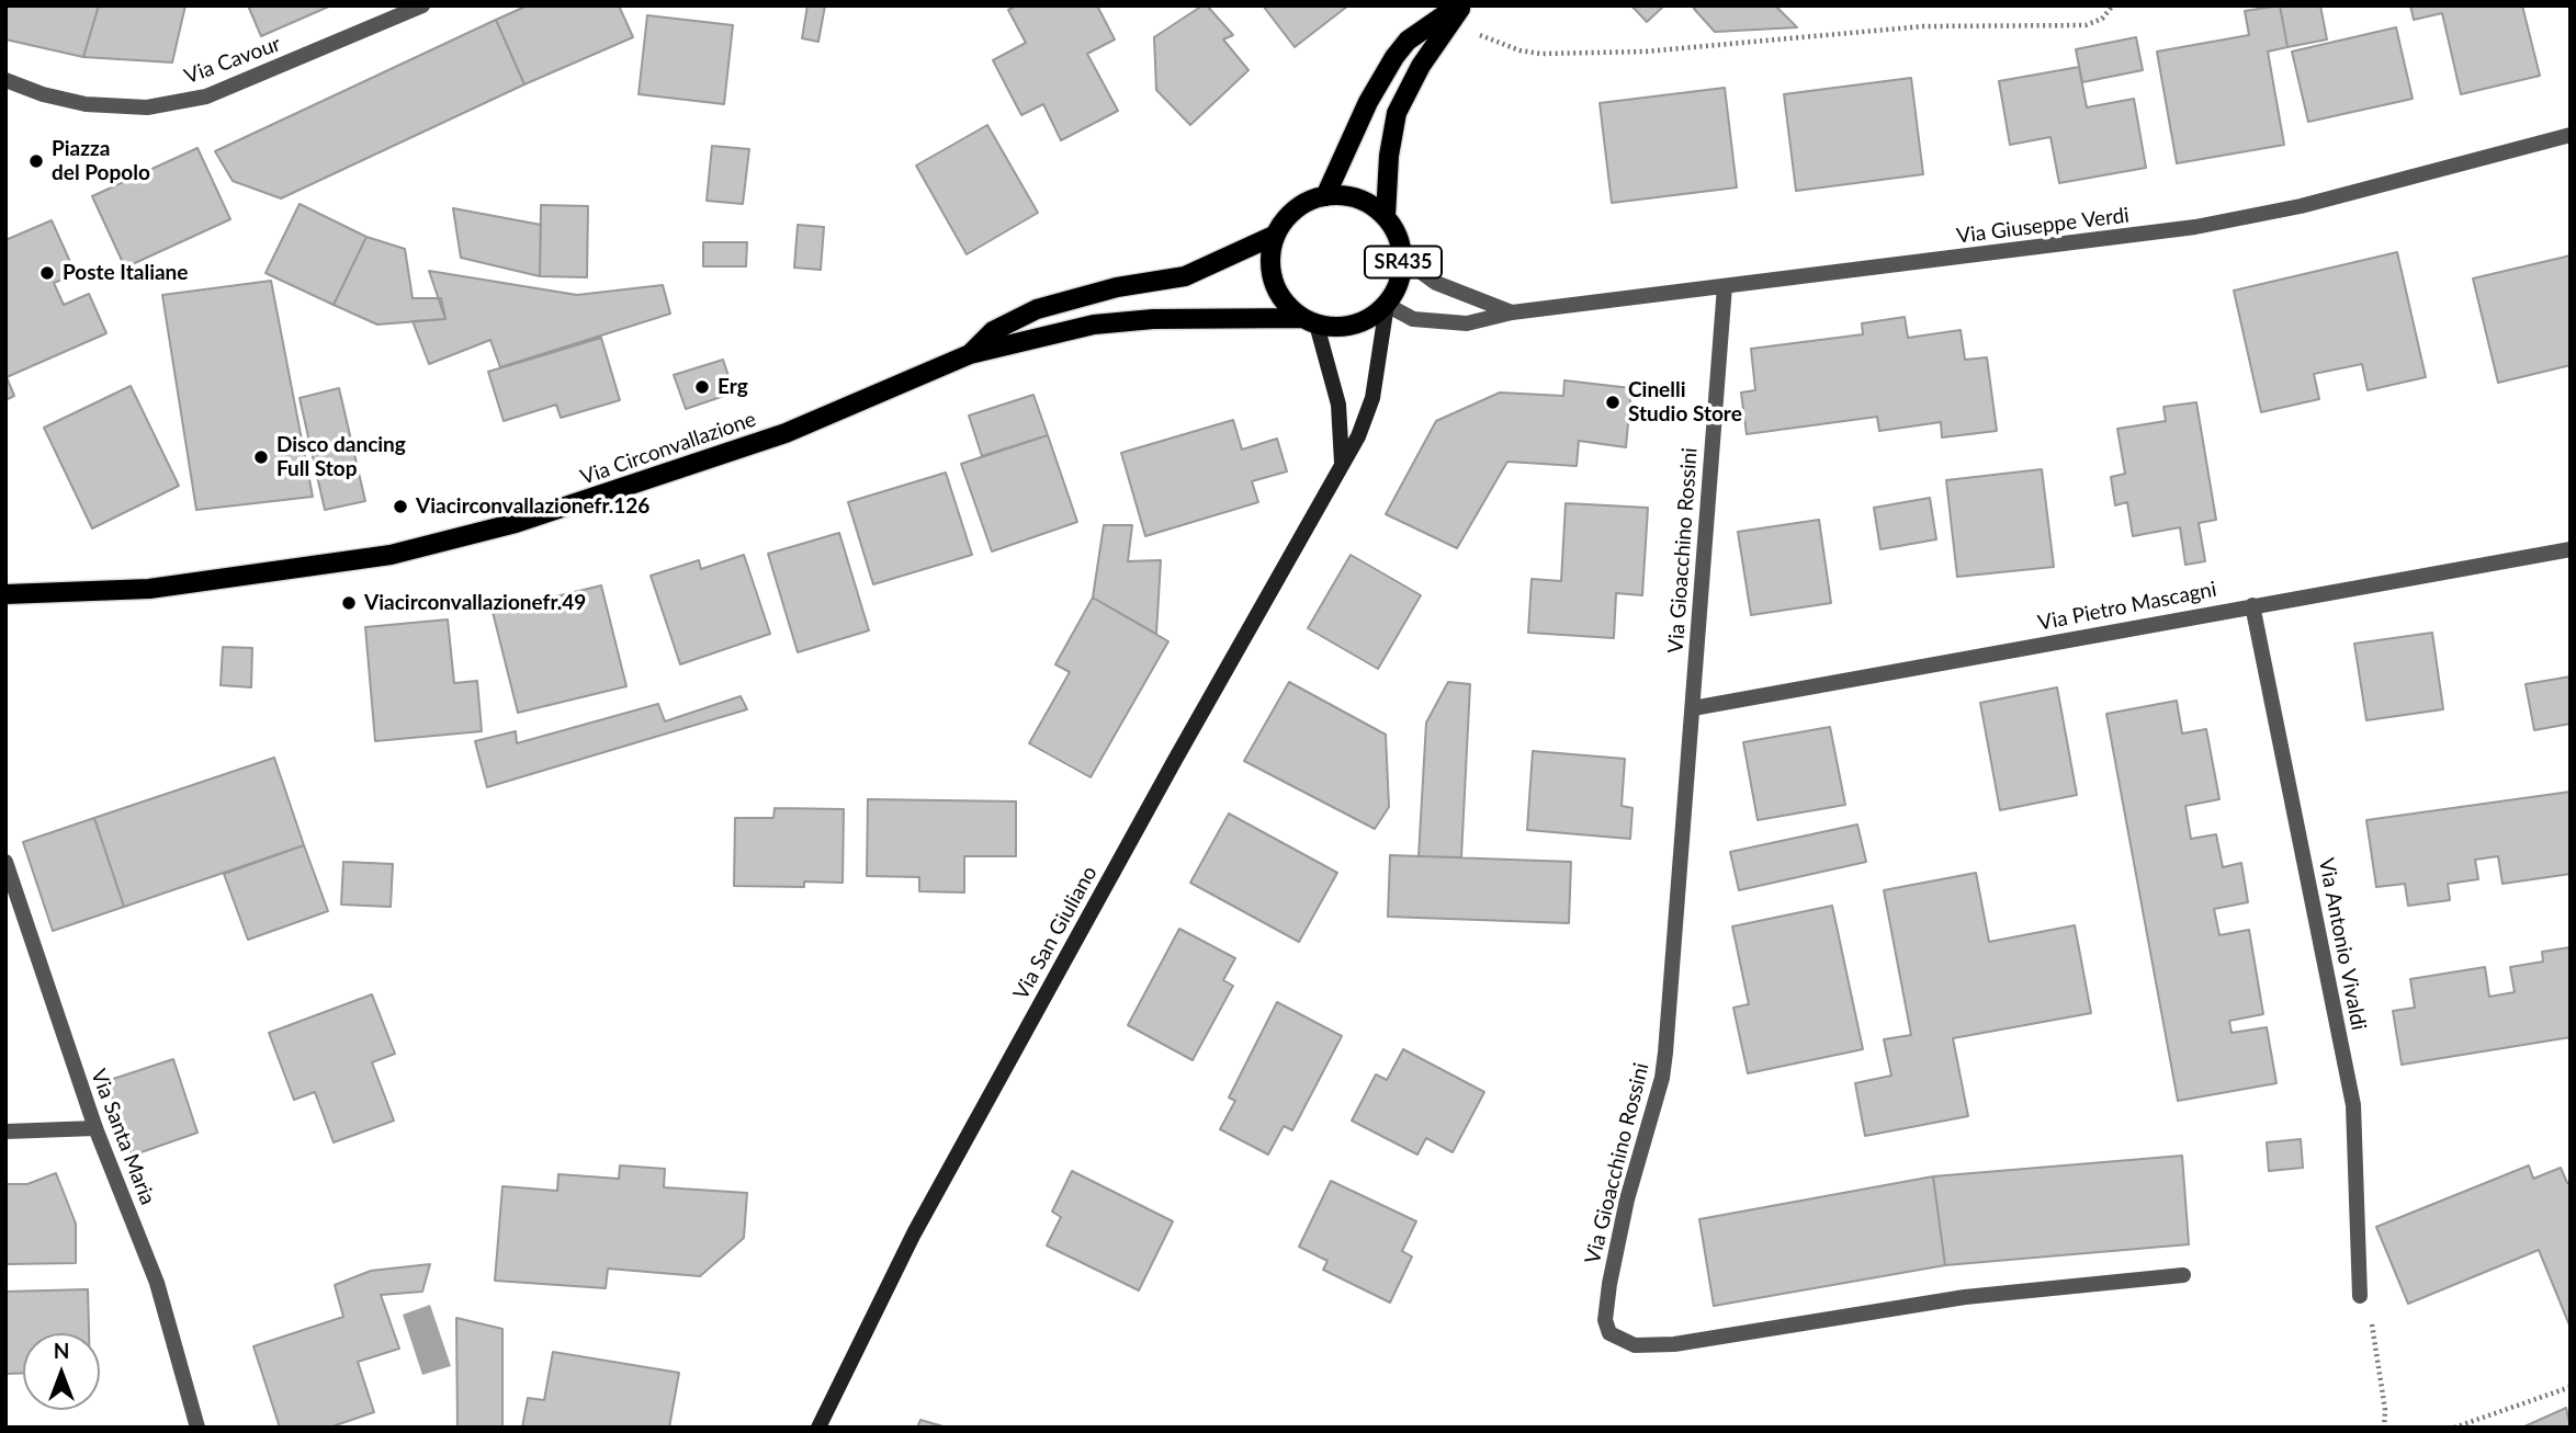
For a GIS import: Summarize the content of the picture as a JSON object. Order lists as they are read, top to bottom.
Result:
{
  "streets": {
    "main road": ["SR435", "Via Circonvallazione", "Via San Giuliano"],
    "street": [
      "Via Cavour",
      "Via Giuseppe Verdi",
      "Via Gioacchino Rossini",
      "Via Pietro Mascagni",
      "Via Antonio Vivaldi",
      "Via Santa Maria"
    ]
  },
  "crossings": [
    ["Via Giuseppe Verdi", "SR435"],
    ["Via Giuseppe Verdi", "Via Circonvallazione"],
    ["Via Giuseppe Verdi", "Via Gioacchino Rossini"],
    ["Via Giuseppe Verdi", "Via San Giuliano"],
    ["SR435", "Via Circonvallazione"],
    ["SR435", "Via San Giuliano"],
    ["Via Circonvallazione", "Via San Giuliano"],
    ["Via Gioacchino Rossini", "Via Pietro Mascagni"],
    ["Via Pietro Mascagni", "Via Antonio Vivaldi"]
  ],
  "places": [
    "Piazza del Popolo",
    "Poste Italiane",
    "Erg",
    "Cinelli Studio Store",
    "Disco dancing Full Stop",
    "Viacirconvallazionefr.126",
    "Viacirconvallazionefr.49"
  ],
  "north": "top"
}
